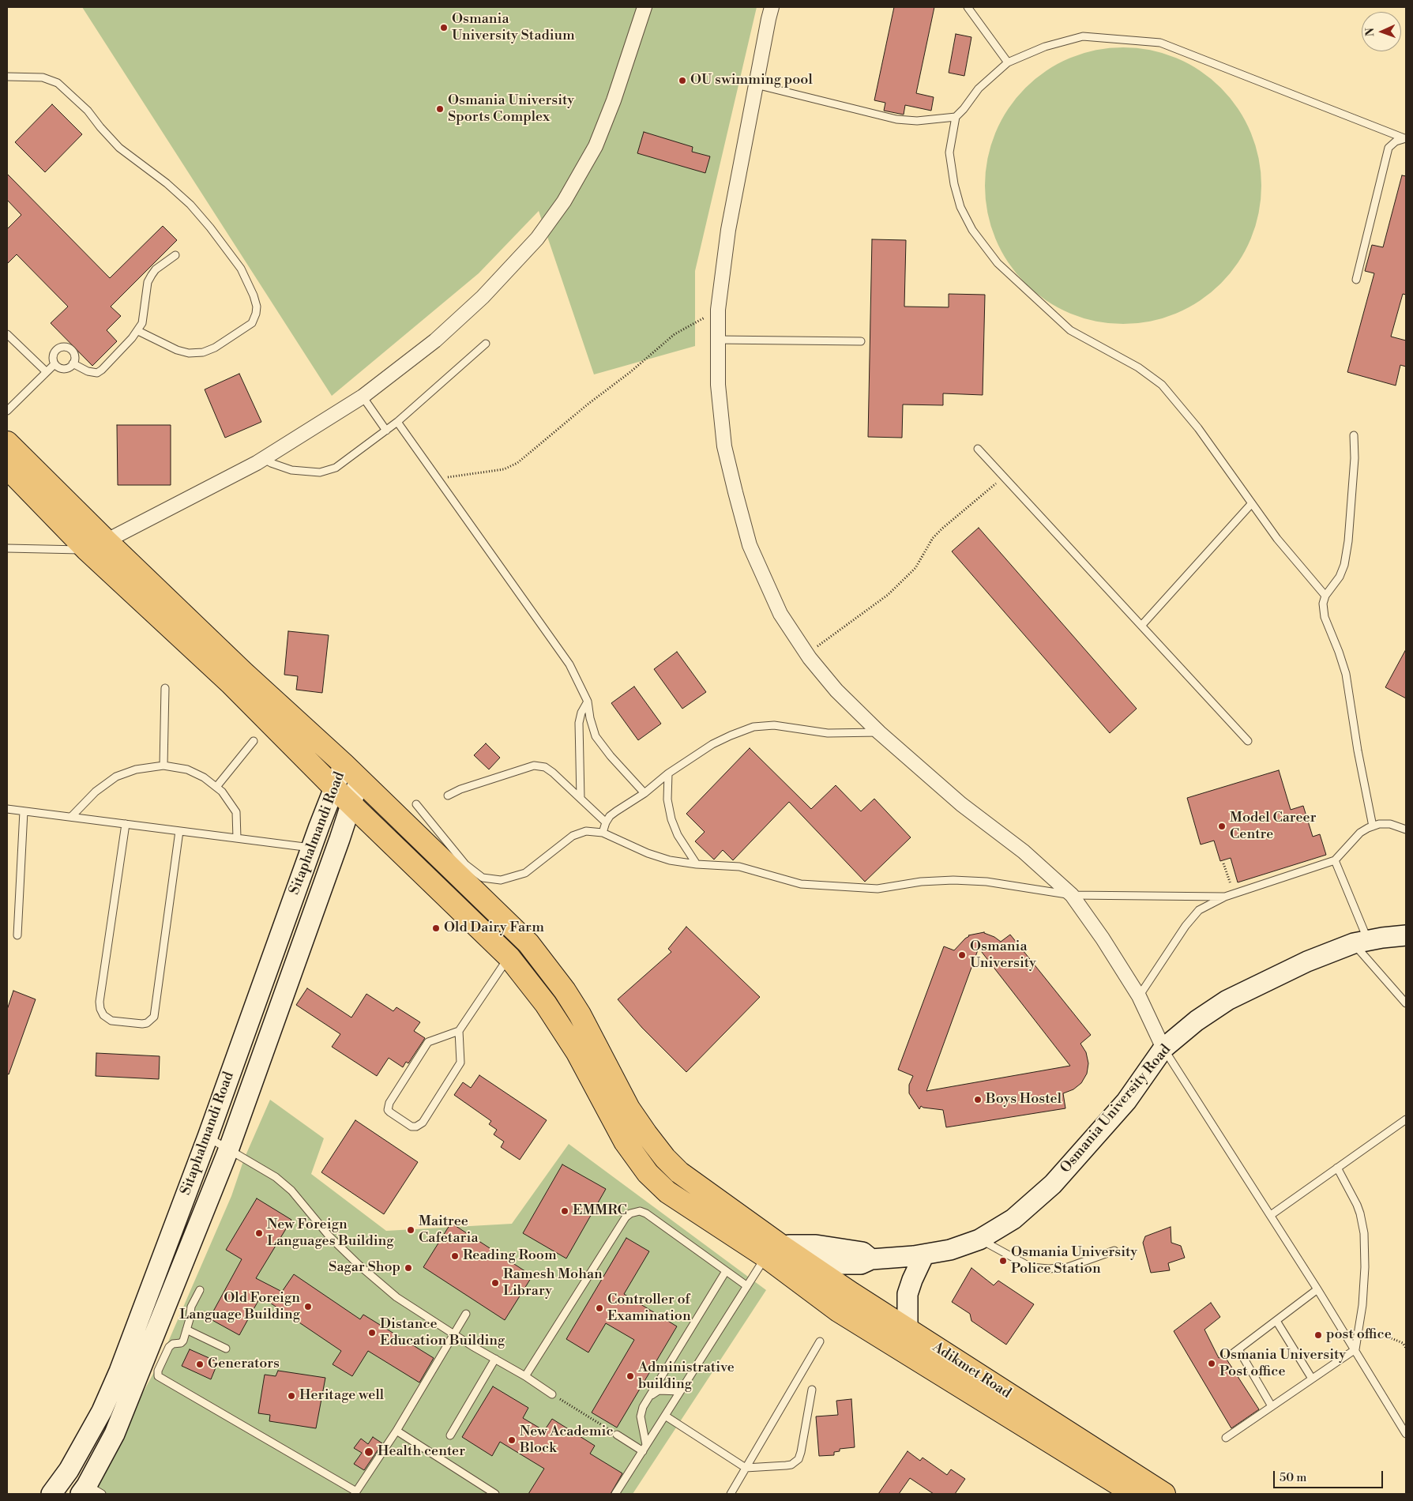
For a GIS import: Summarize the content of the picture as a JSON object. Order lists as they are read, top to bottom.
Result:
{
  "streets": {
    "main road": ["Sitaphalmandi Road", "Osmania University Road", "Adikmet Road"]
  },
  "crossings": [
    ["Osmania University Road", "Adikmet Road"]
  ],
  "places": [
    "Osmania University Stadium",
    "OU swimming pool",
    "Osmania University Sports Complex",
    "Model Career Centre",
    "Old Dairy Farm",
    "Osmania University",
    "Boys Hostel",
    "EMMRC",
    "Maitree Cafetaria",
    "New Foreign Languages Building",
    "Reading Room",
    "Osmania University Police Station",
    "Sagar Shop",
    "Ramesh Mohan Library",
    "Old Foreign Language Building",
    "Controller of Examination",
    "Distance Education Building",
    "post office",
    "Osmania University Post office",
    "Generators",
    "Administrative building",
    "Heritage well",
    "New Academic Block",
    "Health center"
  ],
  "scale_bar": "50 m",
  "north": "left"
}
